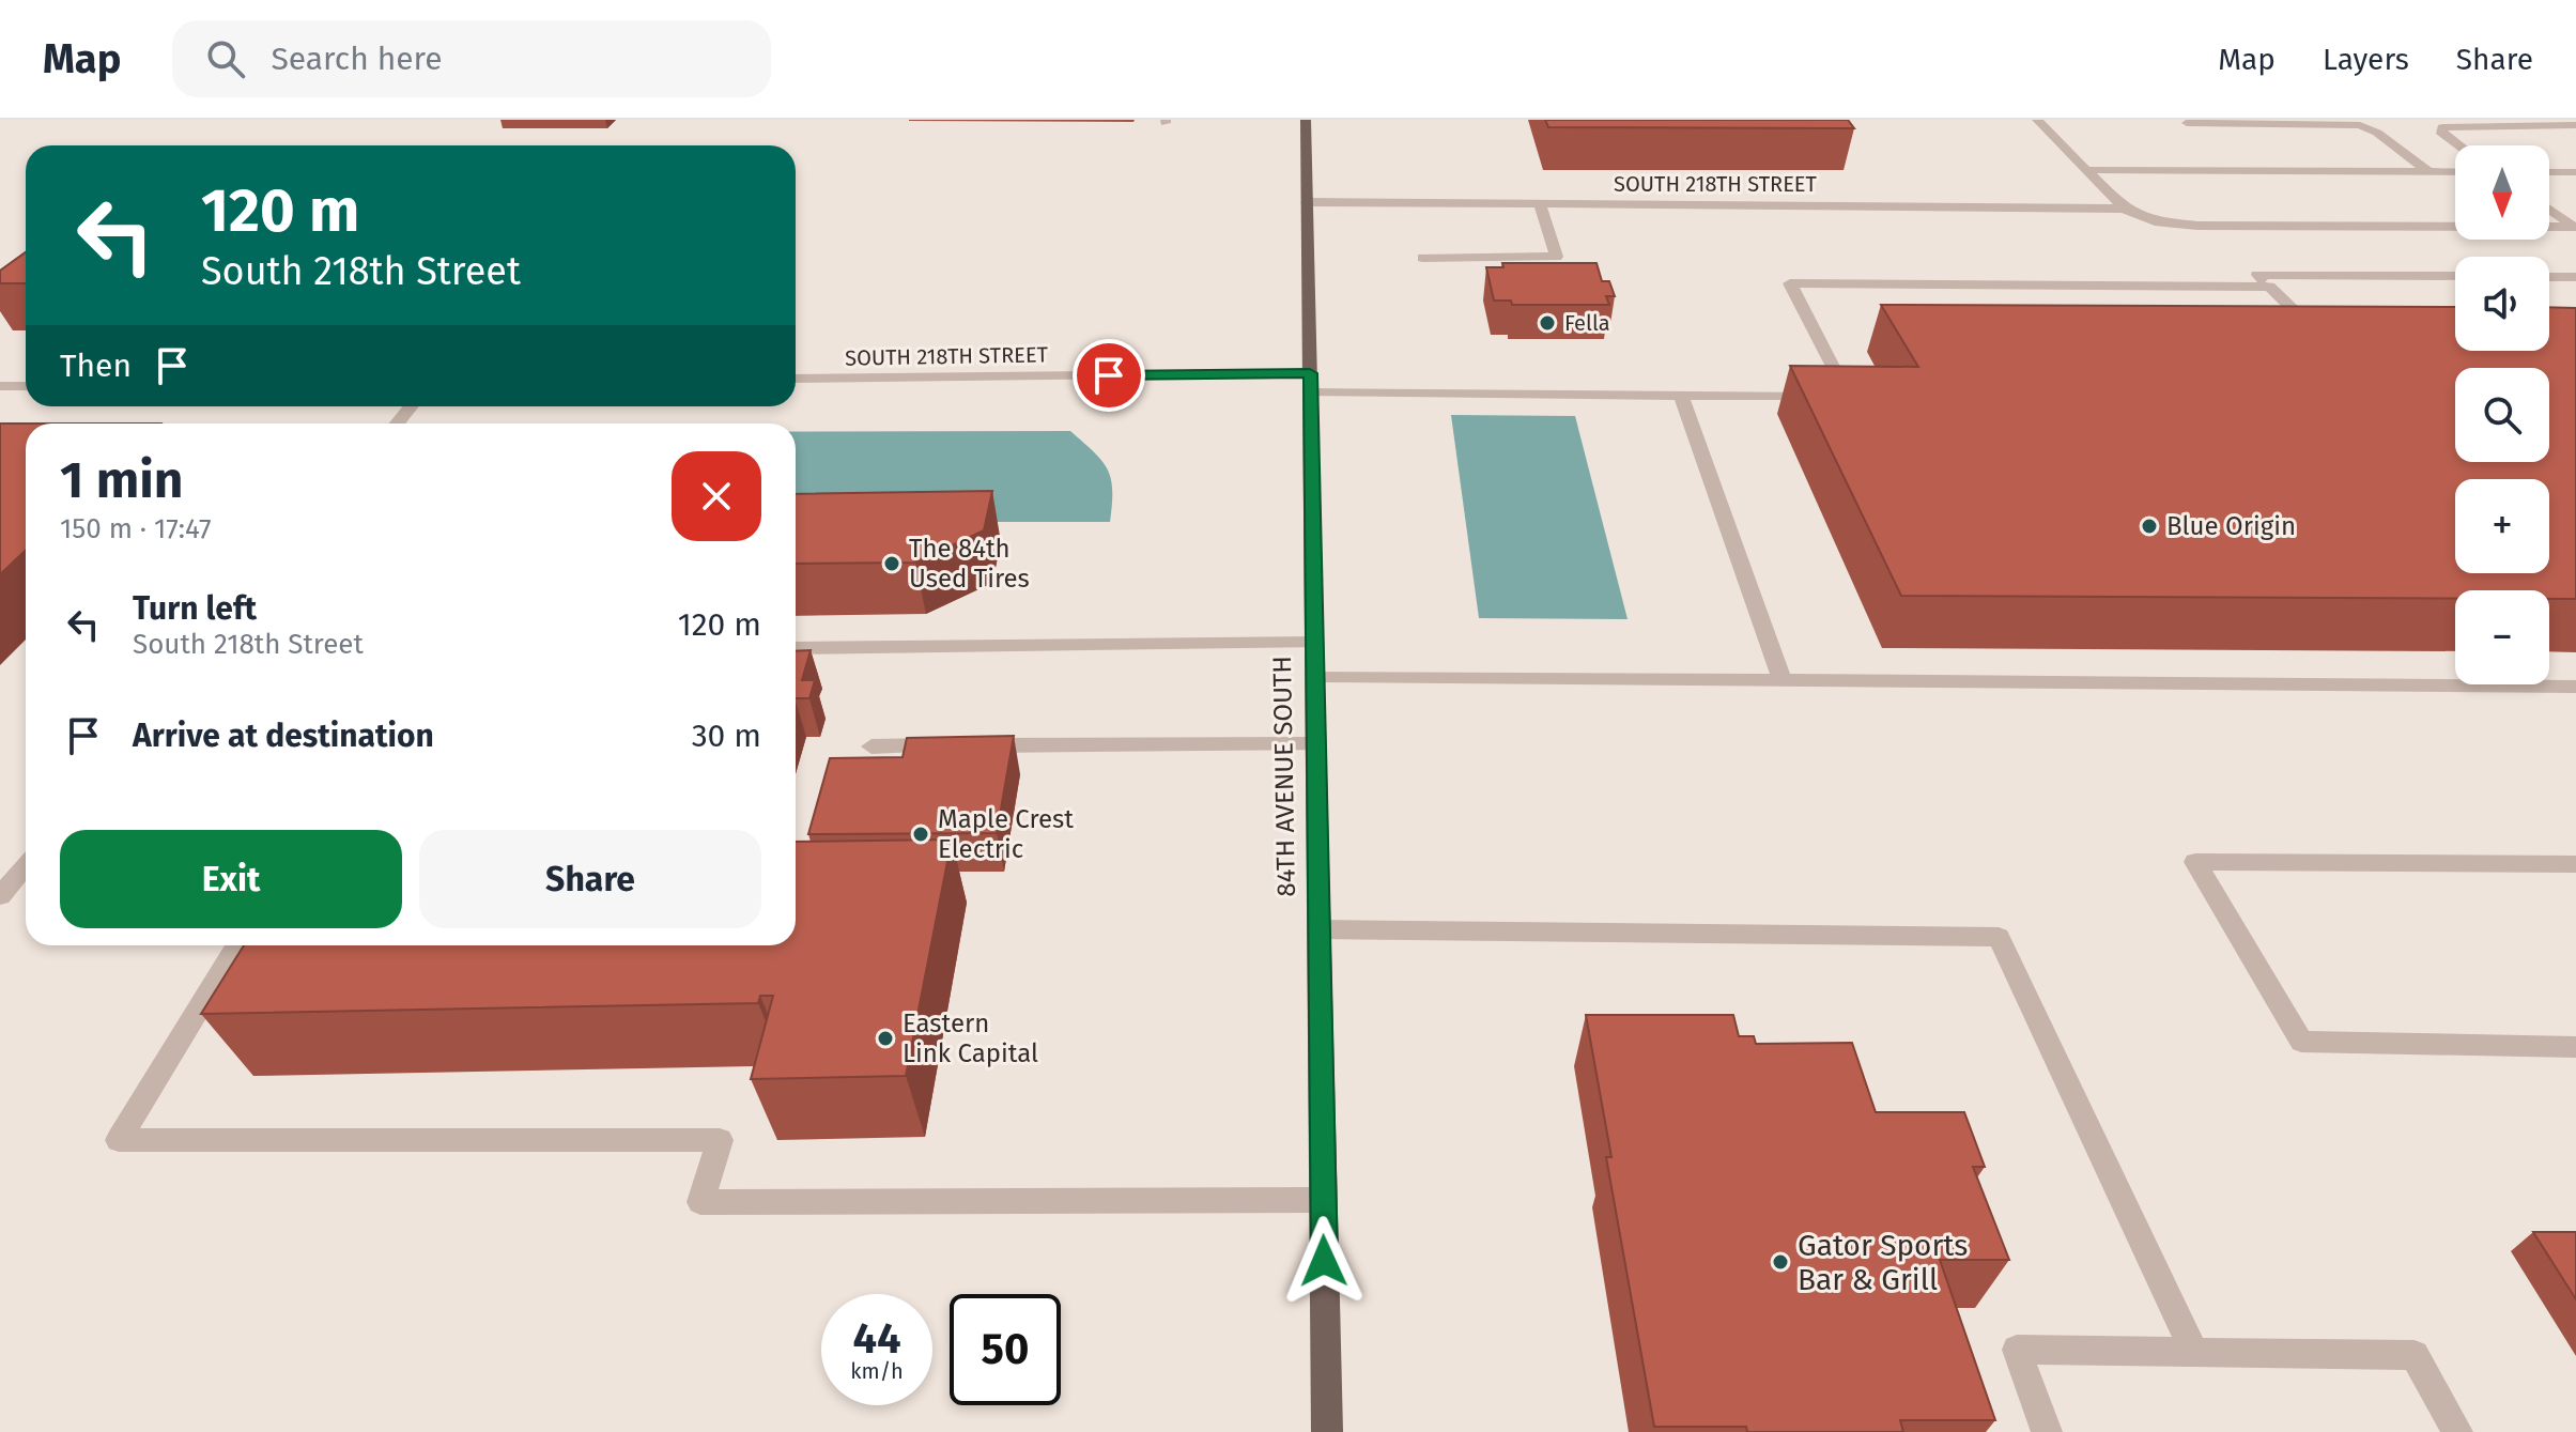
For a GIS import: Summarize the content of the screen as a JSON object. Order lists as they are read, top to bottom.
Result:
{
  "streets": {
    "main road": ["84TH AVENUE SOUTH"],
    "street": ["SOUTH 218TH STREET"]
  },
  "crossings": [
    ["SOUTH 218TH STREET", "84TH AVENUE SOUTH"]
  ],
  "places": [
    "Fella",
    "Blue Origin",
    "The 84th Used Tires",
    "Maple Crest Electric",
    "Eastern Link Capital",
    "Gator Sports Bar & Grill"
  ],
  "north": "bottom",
  "page": {
    "header": "Map",
    "search": "Search here",
    "nav": ["Map", "Layers", "Share"],
    "map_buttons": ["+", "−"],
    "turn": ["120 m", "South 218th Street"],
    "then": "Then",
    "heading": ["1 min", "150 m · 17:47"],
    "list": [
      {
        "name": "Turn left",
        "note": "South 218th Street",
        "value": "120 m"
      },
      {
        "name": "Arrive at destination",
        "value": "30 m"
      }
    ],
    "buttons": ["Exit", "Share"],
    "speed": "44 km/h",
    "limit": "50"
  }
}
